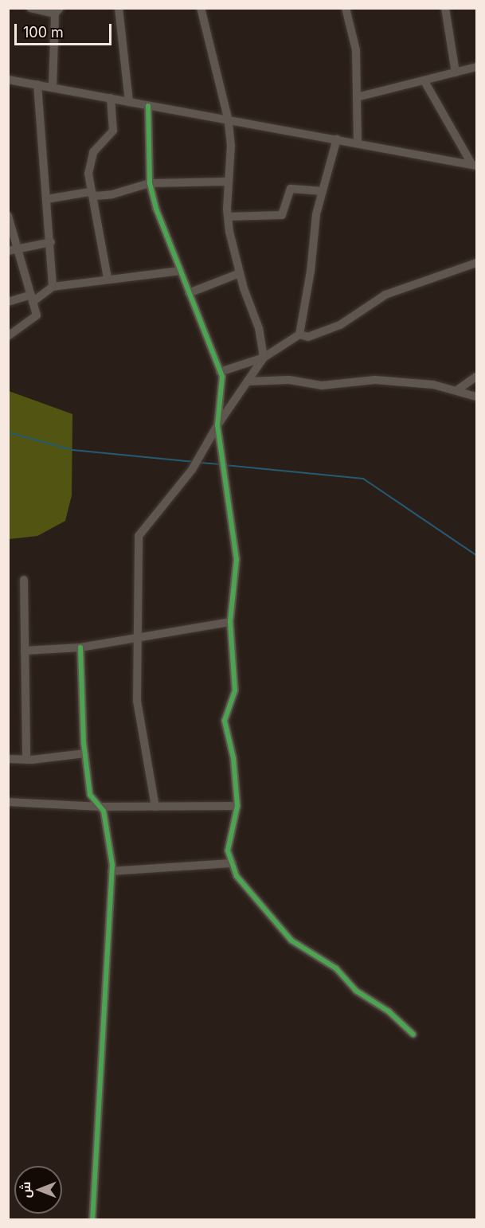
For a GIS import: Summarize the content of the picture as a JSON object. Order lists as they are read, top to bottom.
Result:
{
  "scale_bar": "100 m",
  "north": "left"
}
